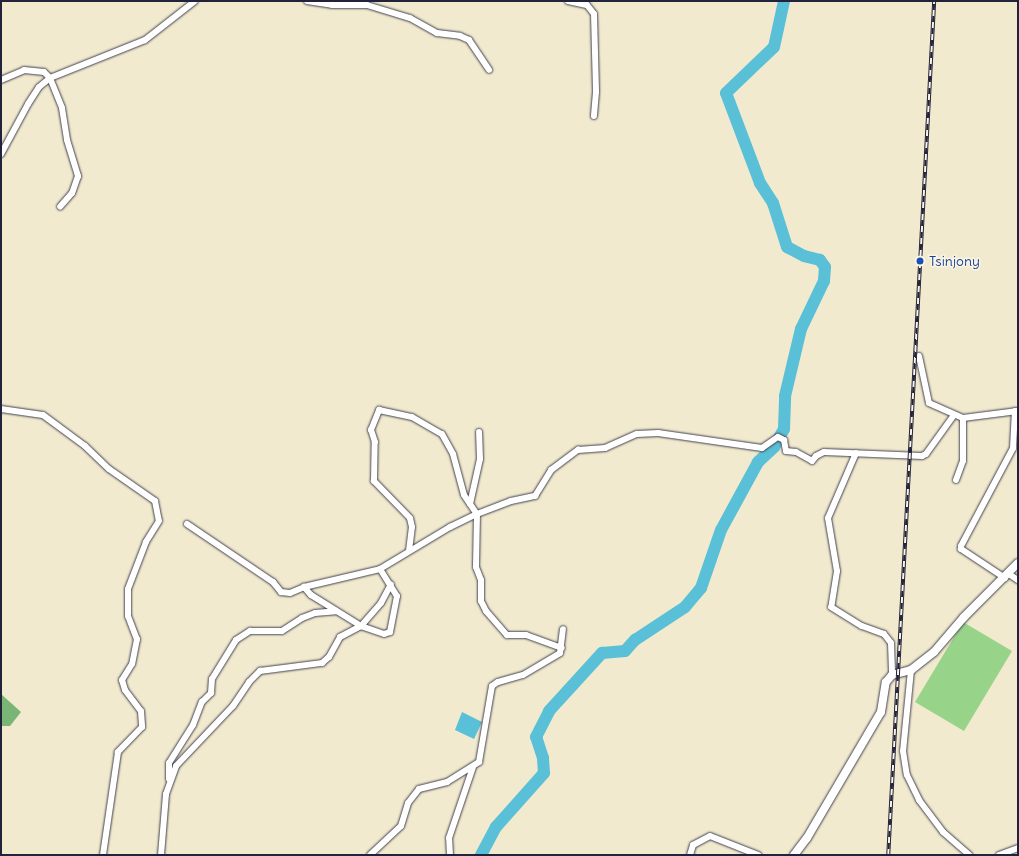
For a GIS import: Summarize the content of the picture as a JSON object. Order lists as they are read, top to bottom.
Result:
{
  "places": ["Tsinjony"]
}
